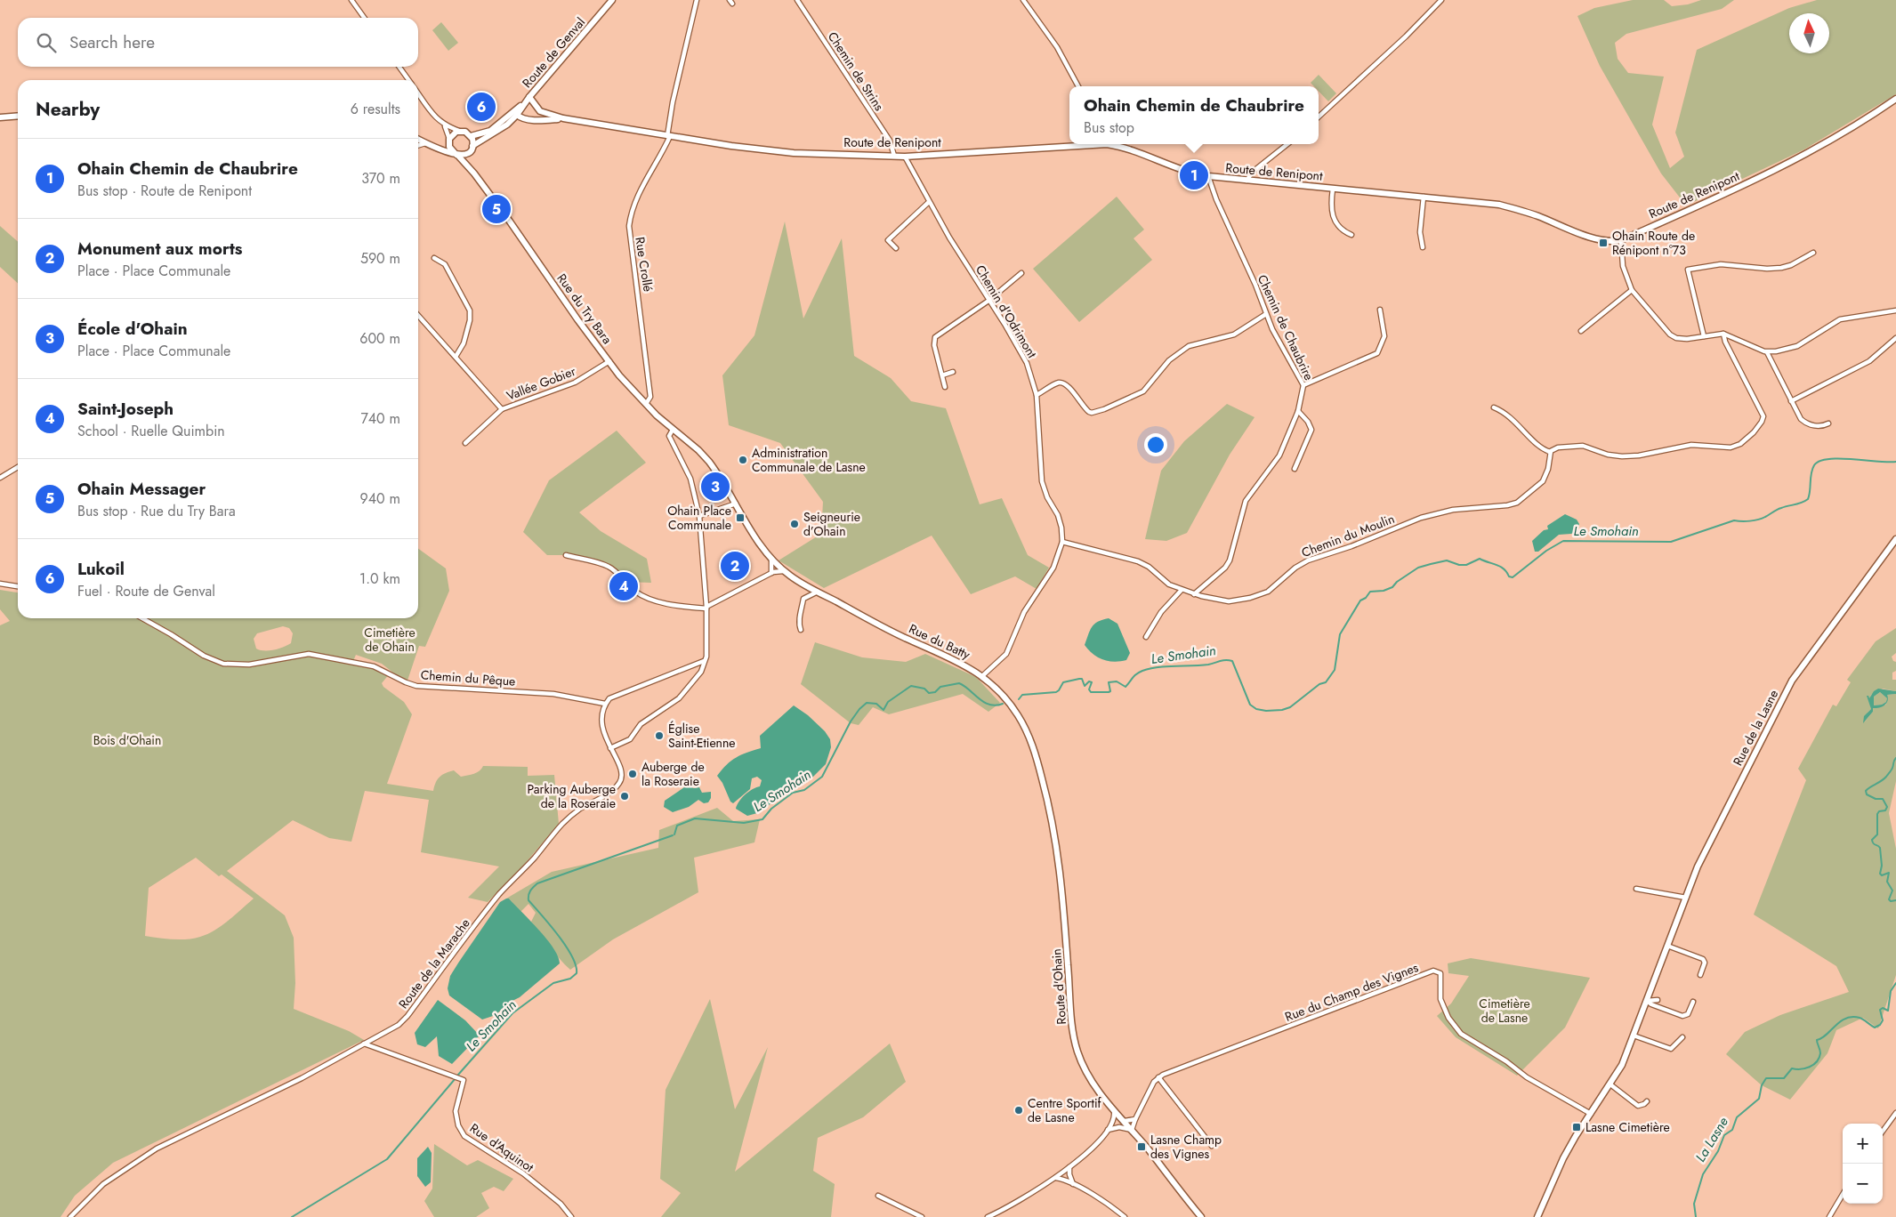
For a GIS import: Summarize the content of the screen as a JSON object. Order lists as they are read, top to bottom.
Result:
{
  "streets": {
    "street": [
      "Route de Genval",
      "Chemin de Strins",
      "Route de Renipont",
      "Rue Crollé",
      "Rue du Try Bara",
      "Chemin d'Odrimont",
      "Chemin de Chaubrire",
      "Vallée Gobier",
      "Chemin du Moulin",
      "Rue du Batty",
      "Chemin du Pêque",
      "Rue de la Lasne",
      "Route de la Marache",
      "Route d'Ohain",
      "Rue du Champ des Vignes",
      "Rue d'Aquinot"
    ]
  },
  "crossings": [
    ["Route de Genval", "Route de Renipont"],
    ["Route de Genval", "Rue du Try Bara"],
    ["Chemin de Strins", "Route de Renipont"],
    ["Route de Renipont", "Rue Crollé"],
    ["Route de Renipont", "Chemin d'Odrimont"],
    ["Route de Renipont", "Chemin de Chaubrire"],
    ["Rue Crollé", "Rue du Try Bara"],
    ["Rue du Try Bara", "Vallée Gobier"],
    ["Rue du Try Bara", "Rue du Batty"],
    ["Chemin d'Odrimont", "Chemin du Moulin"],
    ["Chemin d'Odrimont", "Rue du Batty"],
    ["Chemin de Chaubrire", "Chemin du Moulin"],
    ["Rue du Batty", "Route d'Ohain"],
    ["Chemin du Pêque", "Route de la Marache"],
    ["Rue de la Lasne", "Rue du Champ des Vignes"],
    ["Route de la Marache", "Rue d'Aquinot"]
  ],
  "water": ["Le Smohain", "La Lasne"],
  "parks": ["Cimetière de Ohain", "Bois d'Ohain", "Cimetière de Lasne"],
  "places": {
    "transit": [
      "Ohain Route de Rénipont n°73",
      "Ohain Place Communale",
      "Lasne Cimetière",
      "Lasne Champ des Vignes"
    ],
    "other": [
      "Administration Communale de Lasne",
      "Seigneurie d’Ohain",
      "Église Saint-Etienne",
      "Auberge de la Roseraie",
      "Parking Auberge de la Roseraie",
      "Centre Sportif de Lasne"
    ]
  },
  "north": "top",
  "page": {
    "search": "Search here",
    "heading": ["Nearby", "6 results"],
    "popup": ["Ohain Chemin de Chaubrire", "Bus stop"],
    "pins": [
      "6",
      "1",
      "5",
      "3",
      "2",
      "4"
    ],
    "list": [
      {
        "mark": "1",
        "name": "Ohain Chemin de Chaubrire",
        "note": "Bus stop · Route de Renipont",
        "value": "370 m"
      },
      {
        "mark": "2",
        "name": "Monument aux morts",
        "note": "Place · Place Communale",
        "value": "590 m"
      },
      {
        "mark": "3",
        "name": "École d'Ohain",
        "note": "Place · Place Communale",
        "value": "600 m"
      },
      {
        "mark": "4",
        "name": "Saint-Joseph",
        "note": "School · Ruelle Quimbin",
        "value": "740 m"
      },
      {
        "mark": "5",
        "name": "Ohain Messager",
        "note": "Bus stop · Rue du Try Bara",
        "value": "940 m"
      },
      {
        "mark": "6",
        "name": "Lukoil",
        "note": "Fuel · Route de Genval",
        "value": "1.0 km"
      }
    ],
    "map_buttons": ["+", "−"]
  }
}
